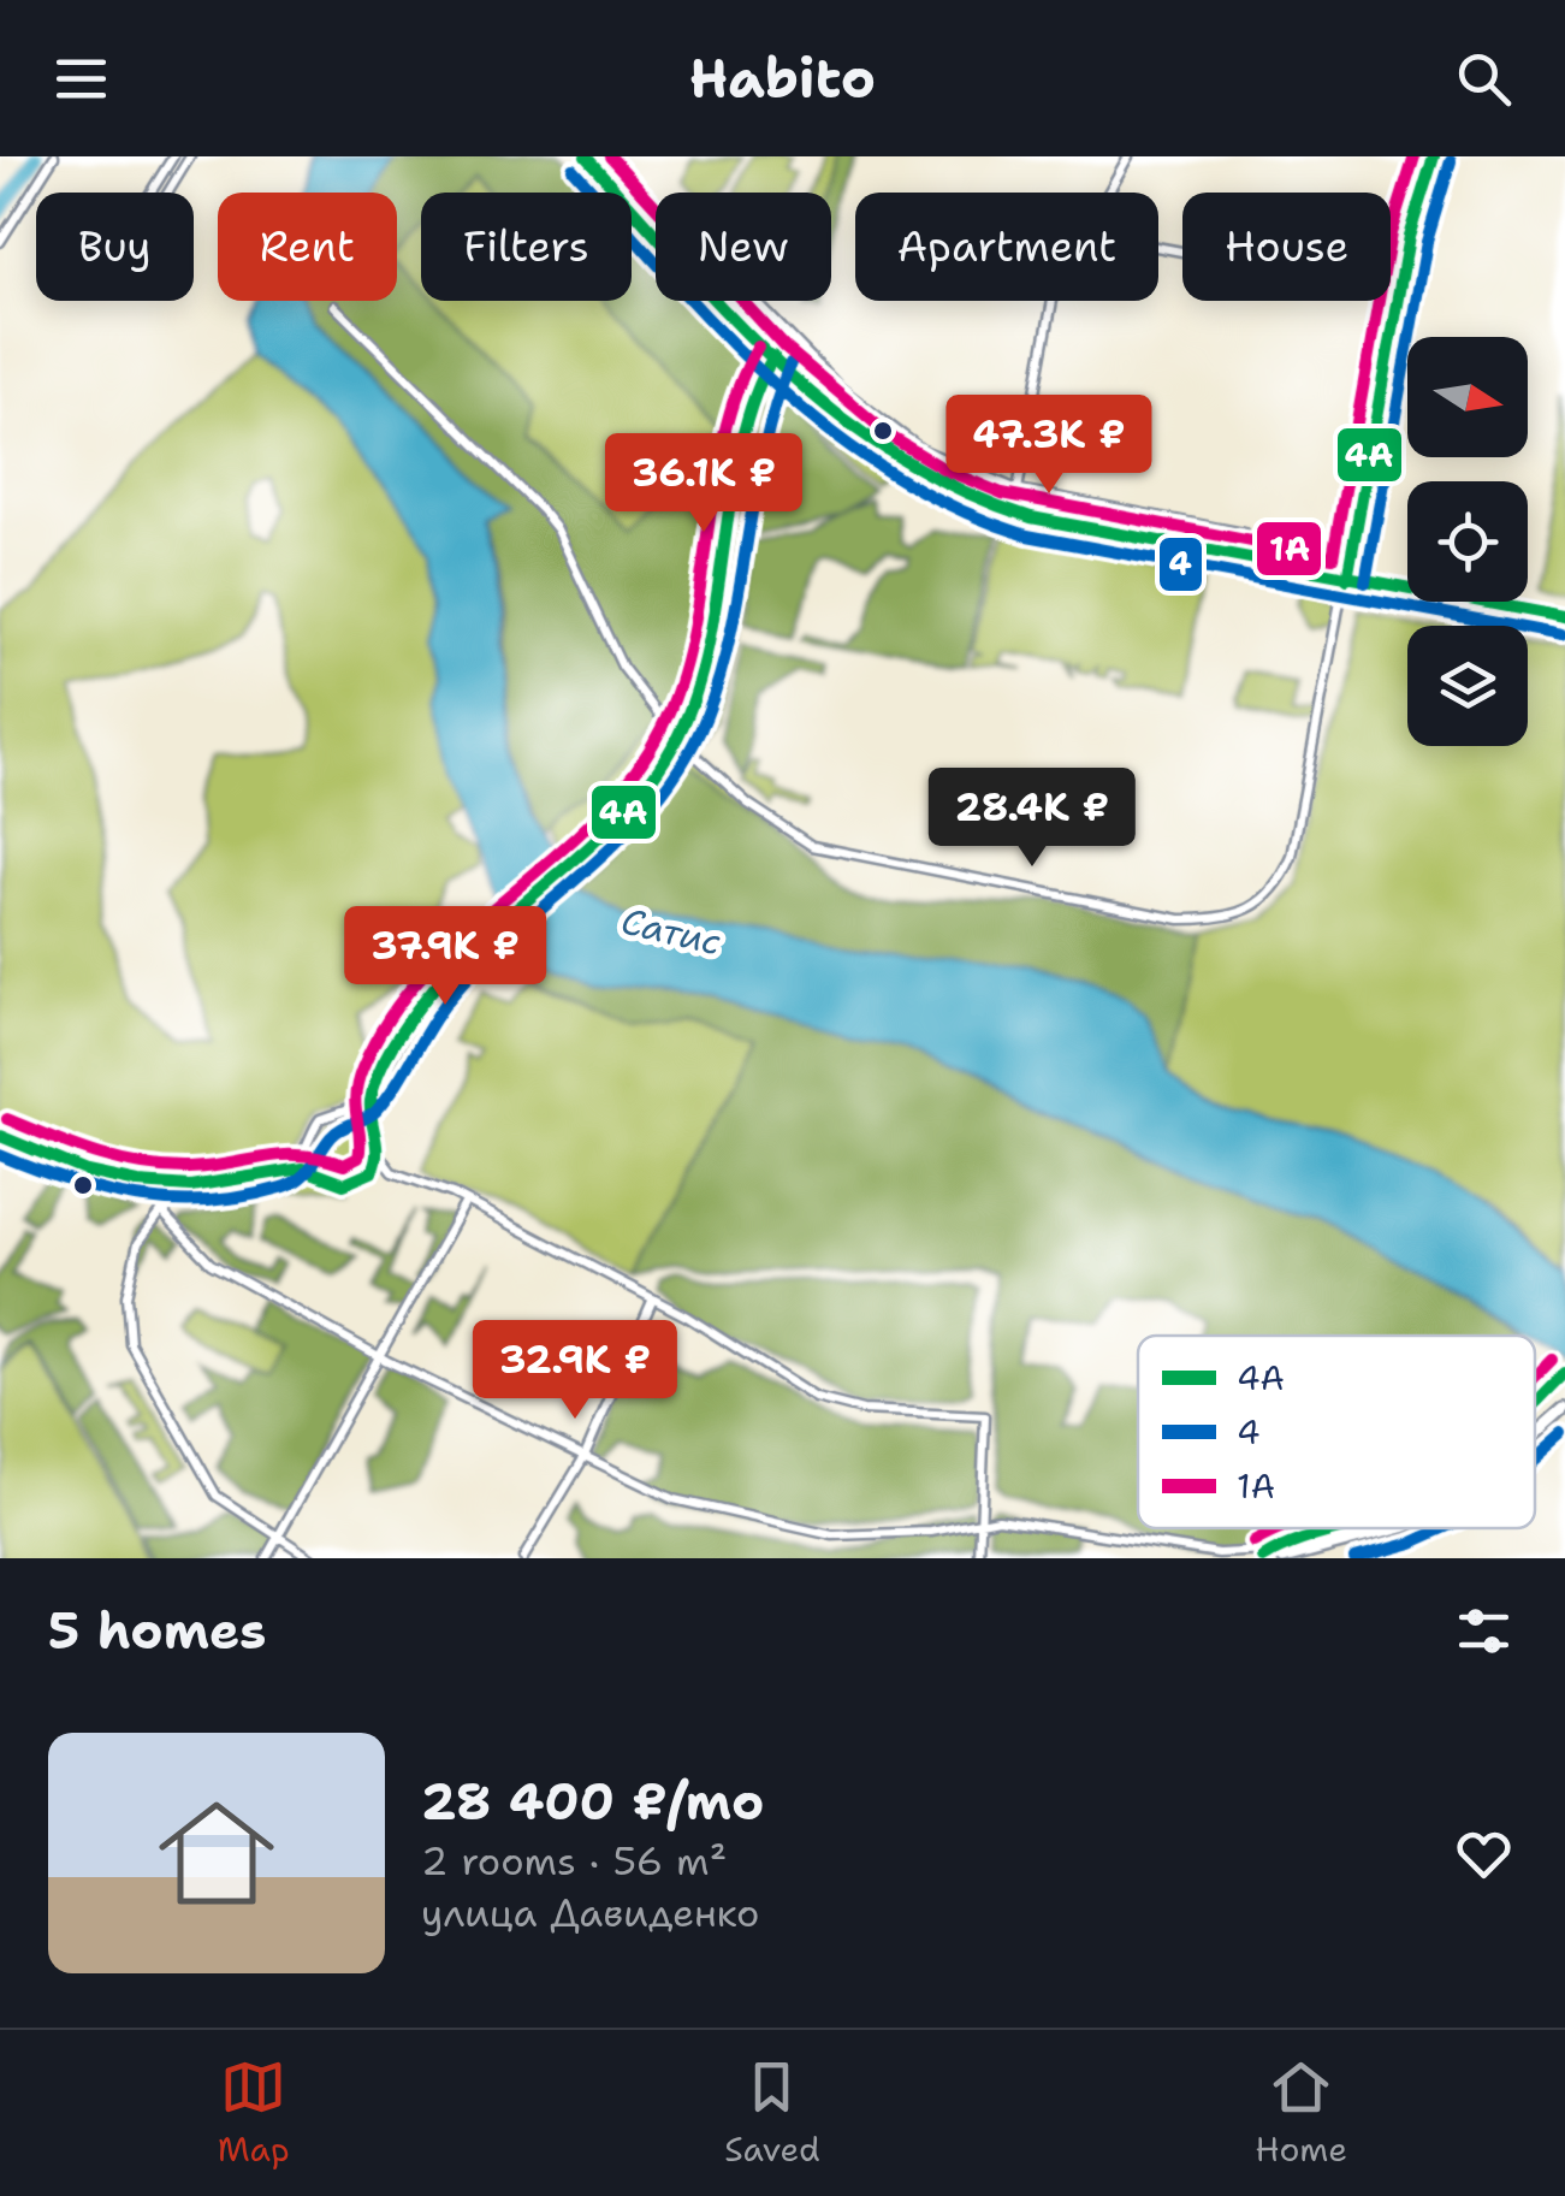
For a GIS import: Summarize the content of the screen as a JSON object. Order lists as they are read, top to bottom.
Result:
{
  "water": ["Сатис"],
  "lines": ["transit line 4А", "transit line 1А", "transit line 4"],
  "legend": ["4А", "4", "1А"],
  "north": "right",
  "page": {
    "header": "Habito",
    "chip": [
      "Buy",
      "Rent",
      "Filters",
      "New",
      "Apartment",
      "House"
    ],
    "price": [
      "47.3K ₽",
      "36.1K ₽",
      "28.4K ₽",
      "37.9K ₽",
      "32.9K ₽"
    ],
    "heading": "5 homes",
    "list": [
      {
        "name": "28 400 ₽/mo",
        "note": "2 rooms · 56 m² · улица Давиденко"
      }
    ],
    "tabs": ["Map", "Saved", "Home"]
  }
}
